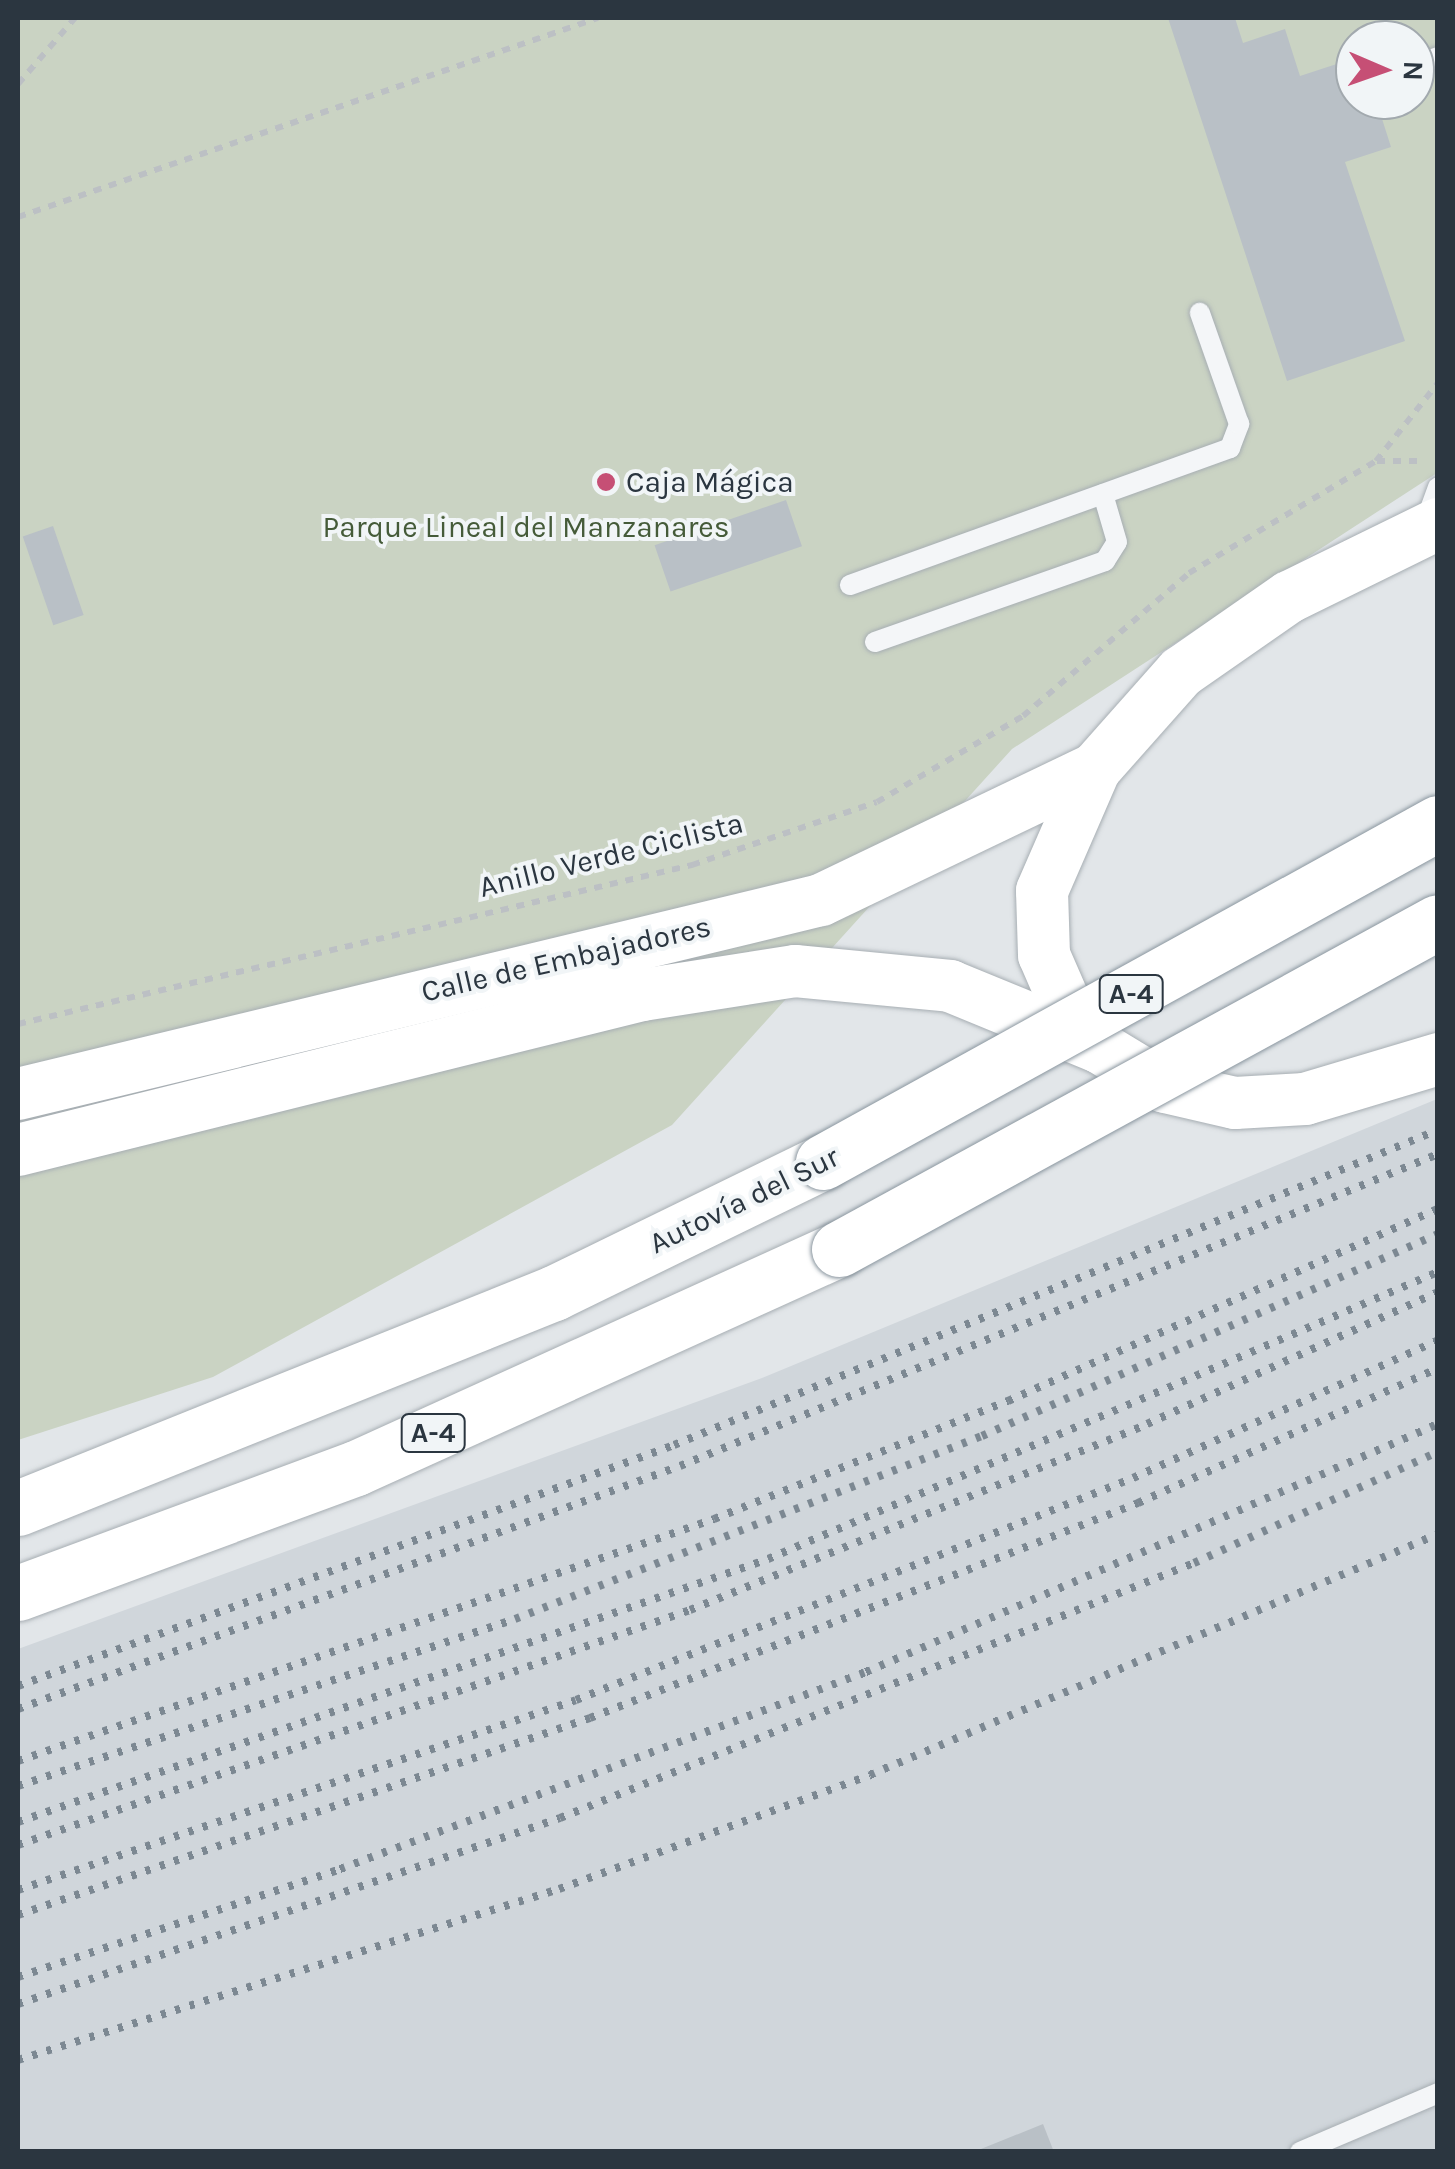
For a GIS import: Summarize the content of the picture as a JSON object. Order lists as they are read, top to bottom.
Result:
{
  "streets": {
    "highway": ["A-4", "Autovía del Sur"],
    "main road": ["Calle de Embajadores"],
    "path": ["Anillo Verde Ciclista"]
  },
  "parks": ["Parque Lineal del Manzanares"],
  "places": ["Caja Mágica"],
  "north": "right"
}
